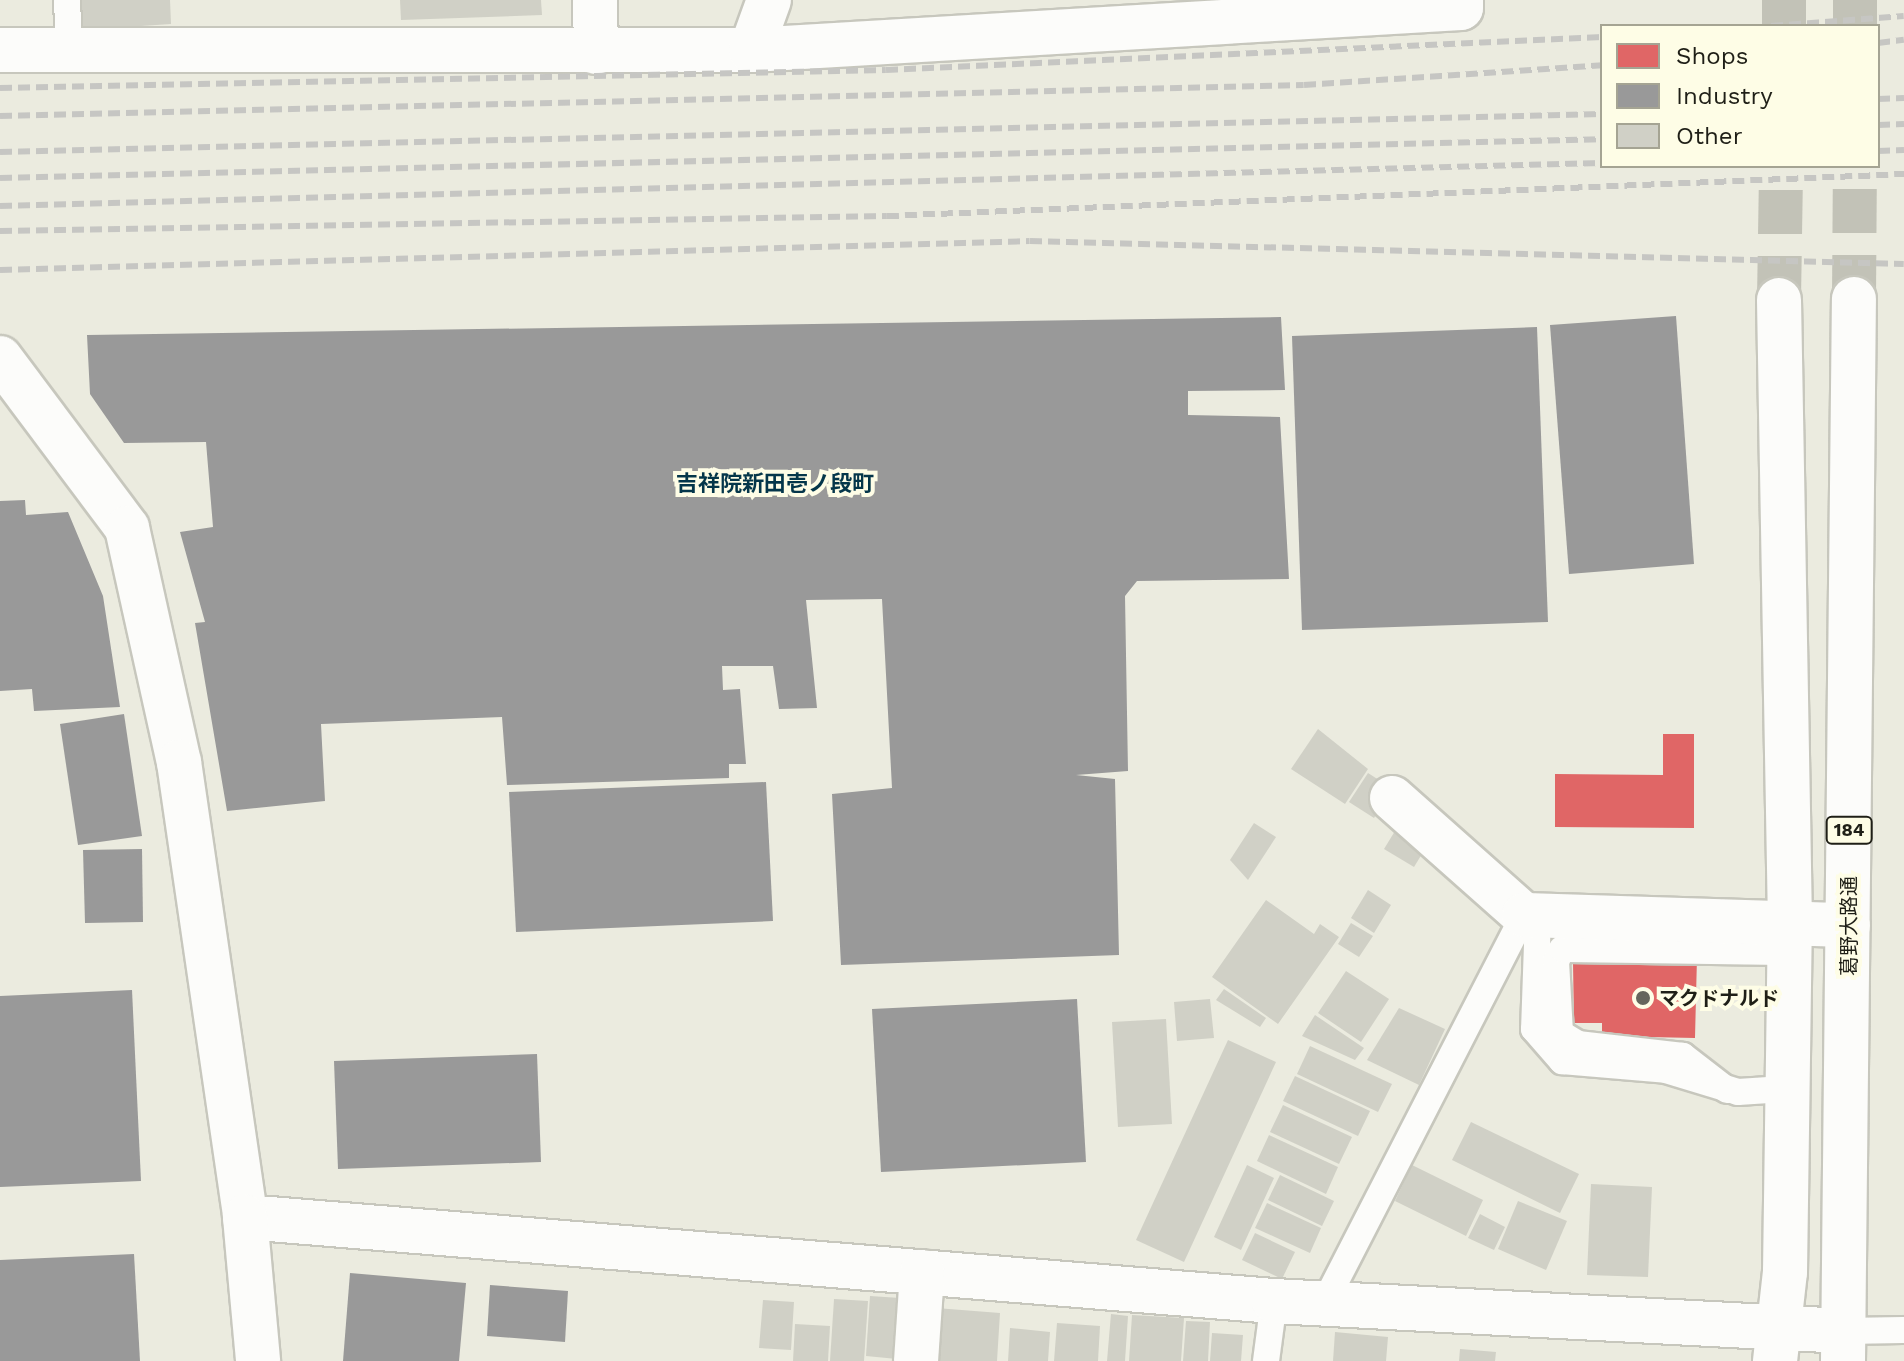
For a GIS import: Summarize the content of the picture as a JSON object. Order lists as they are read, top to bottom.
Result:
{
  "streets": {
    "street": ["184", "葛野大路通"]
  },
  "districts": ["吉祥院新田壱ノ段町"],
  "places": ["マクドナルド"],
  "legend": ["Shops", "Industry", "Other"]
}
